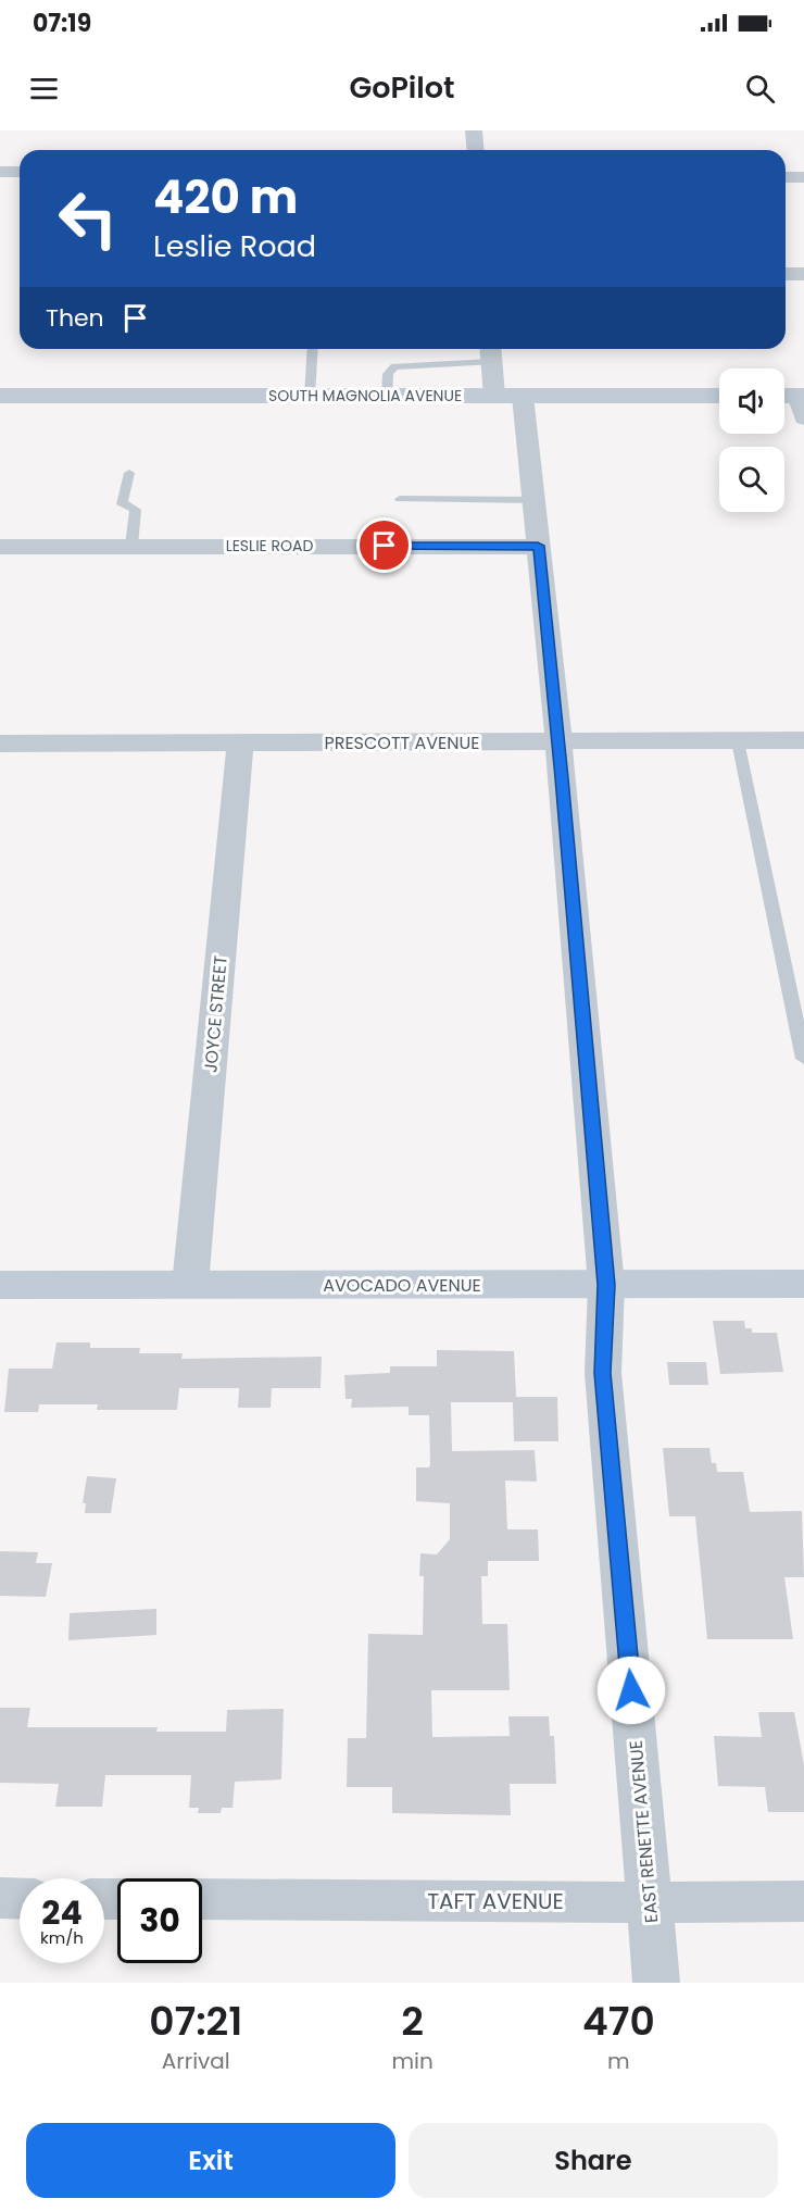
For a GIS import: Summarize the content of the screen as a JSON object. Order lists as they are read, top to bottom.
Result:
{
  "streets": {
    "main road": ["SOUTH MAGNOLIA AVENUE", "AVOCADO AVENUE"],
    "street": [
      "LESLIE ROAD",
      "PRESCOTT AVENUE",
      "JOYCE STREET",
      "EAST RENETTE AVENUE",
      "TAFT AVENUE"
    ]
  },
  "crossings": [
    ["SOUTH MAGNOLIA AVENUE", "EAST RENETTE AVENUE"],
    ["LESLIE ROAD", "EAST RENETTE AVENUE"],
    ["PRESCOTT AVENUE", "JOYCE STREET"],
    ["PRESCOTT AVENUE", "EAST RENETTE AVENUE"],
    ["JOYCE STREET", "AVOCADO AVENUE"],
    ["AVOCADO AVENUE", "EAST RENETTE AVENUE"],
    ["EAST RENETTE AVENUE", "TAFT AVENUE"]
  ],
  "page": {
    "status": "07:19",
    "header": "GoPilot",
    "turn": ["420 m", "Leslie Road"],
    "then": "Then",
    "speed": "24 km/h",
    "limit": "30",
    "eta": [
      "07:21",
      "Arrival",
      "2",
      "min",
      "470",
      "m"
    ],
    "buttons": ["Exit", "Share"]
  }
}
